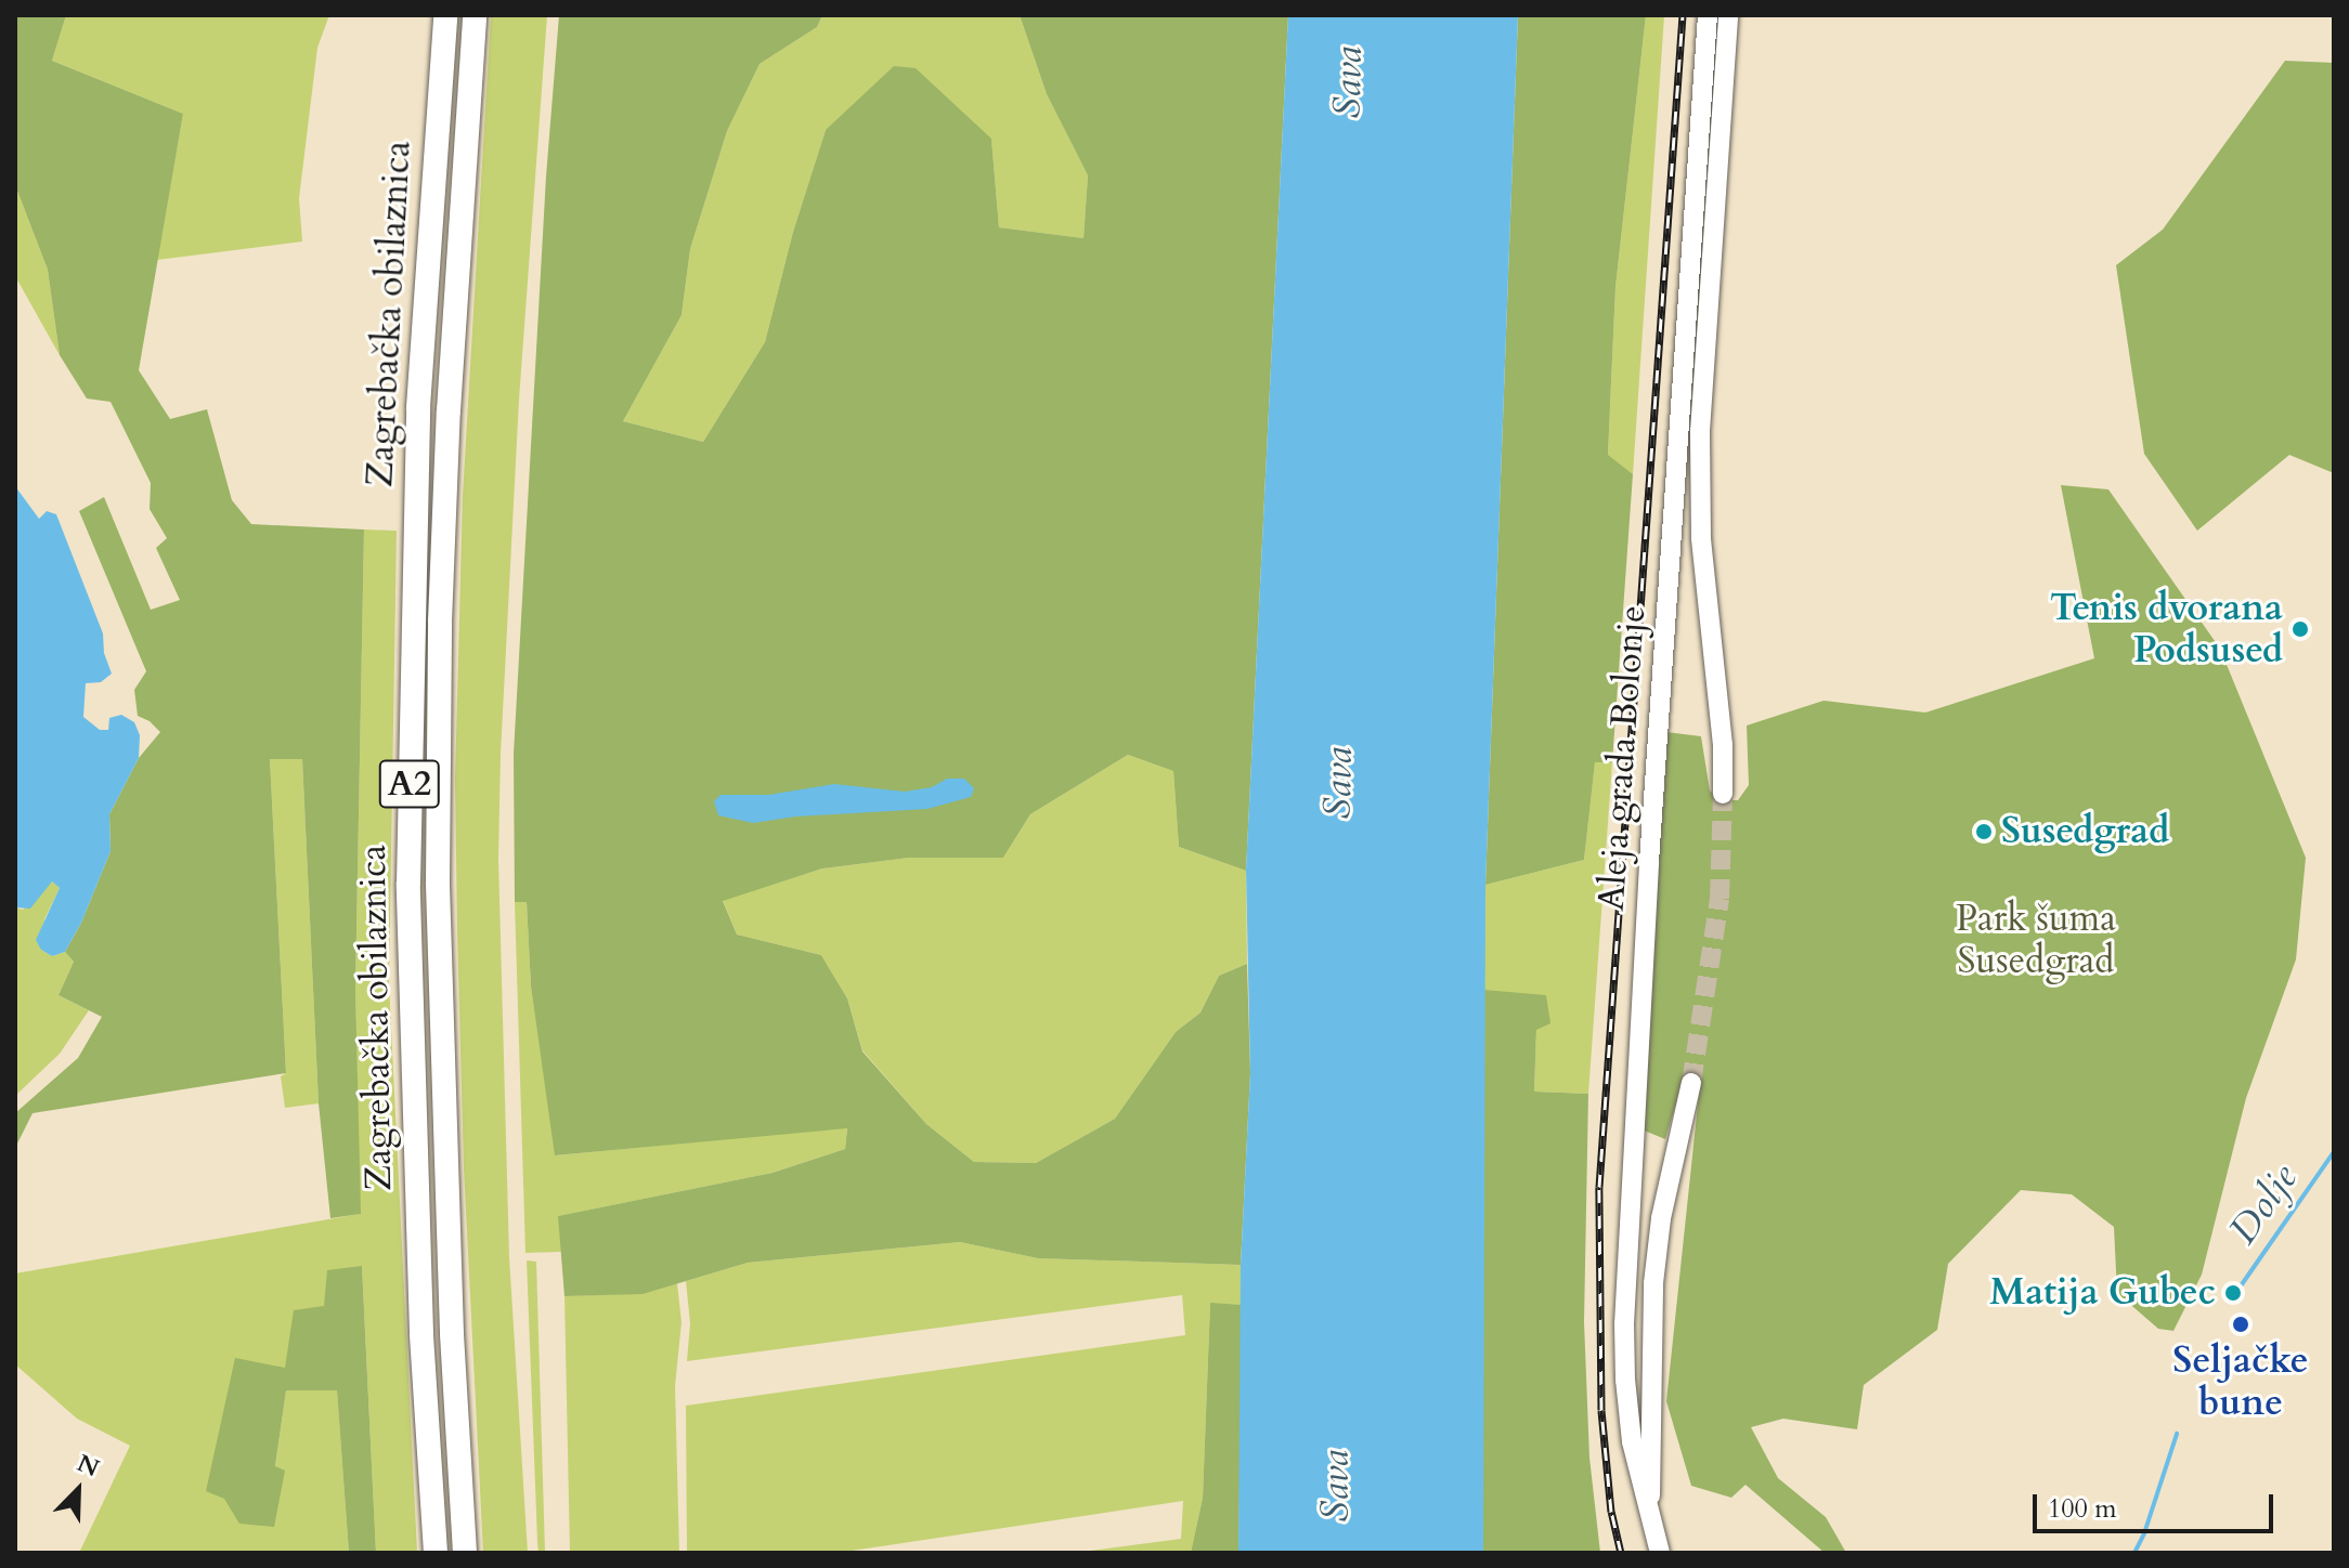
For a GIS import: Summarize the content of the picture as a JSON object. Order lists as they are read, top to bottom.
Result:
{
  "streets": {
    "highway": ["Zagrebačka obilaznica", "A2"],
    "main road": ["Aleja grada Bolonje"]
  },
  "water": ["Sava", "Dolje"],
  "parks": ["Park šuma Susedgrad"],
  "places": [
    "Tenis dvorana Podsused",
    "Susedgrad",
    "Matija Gubec",
    "Seljačke bune"
  ],
  "scale_bar": "100 m",
  "north": "top right"
}
